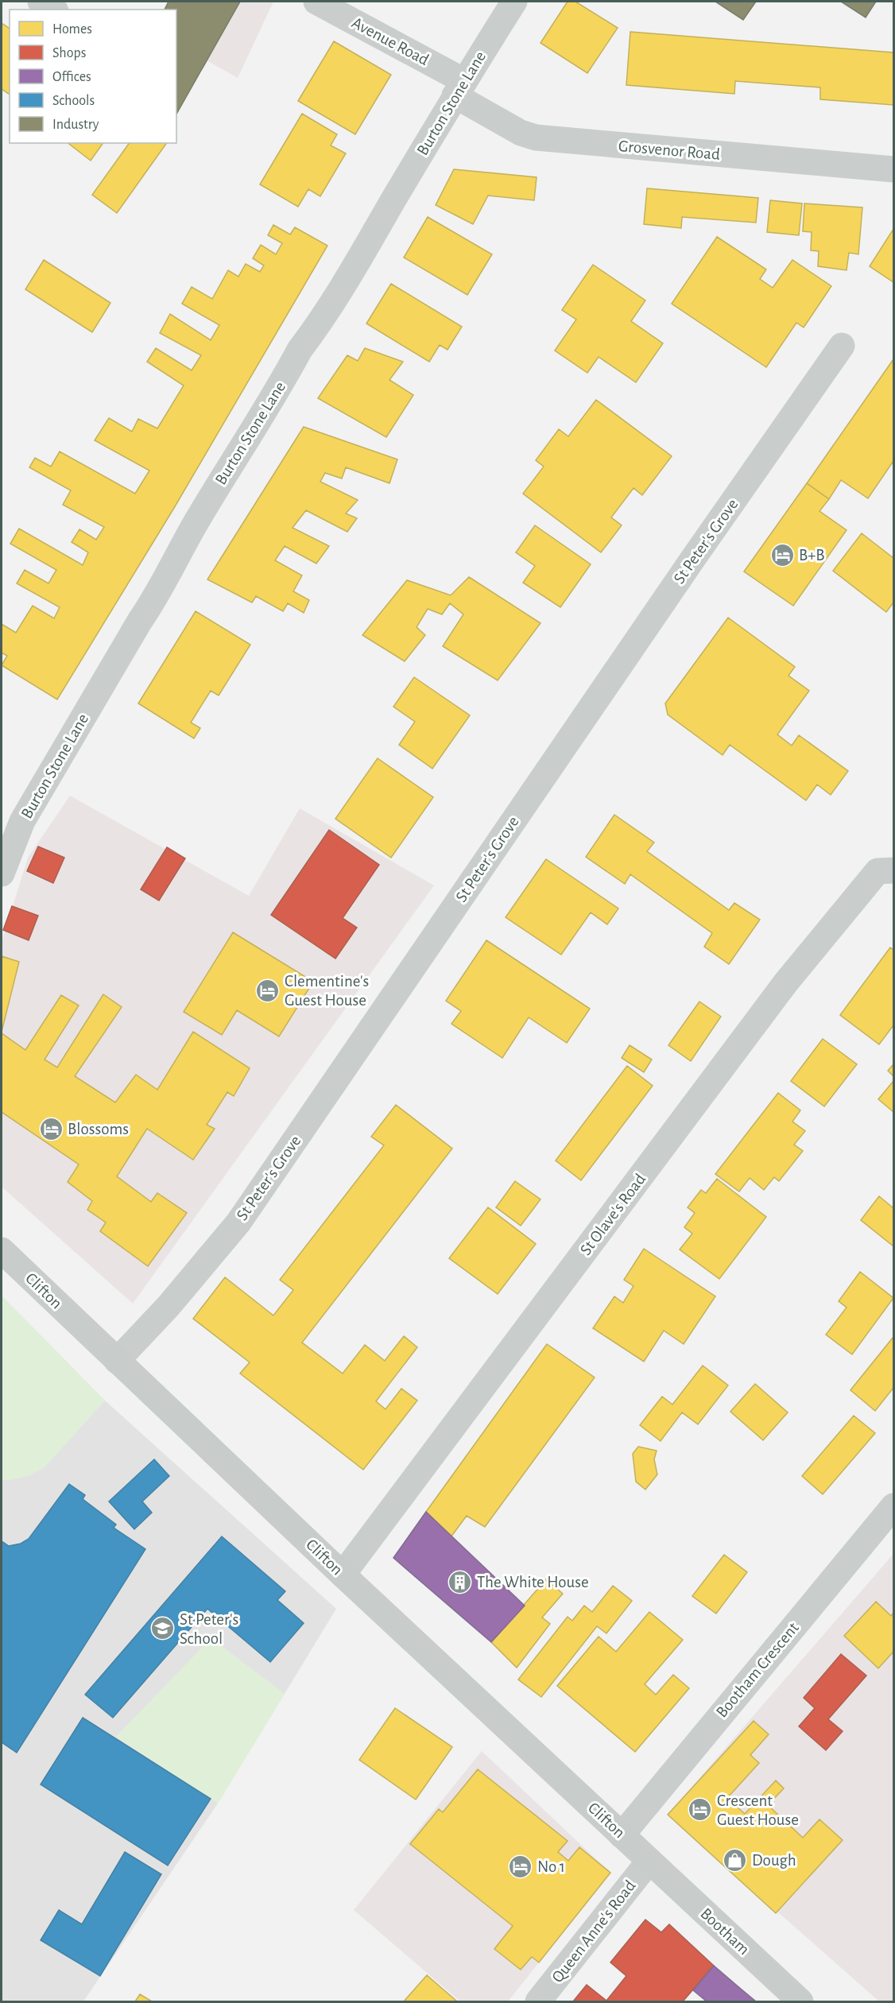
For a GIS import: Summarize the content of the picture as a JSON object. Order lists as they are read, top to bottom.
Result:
{
  "streets": {
    "main road": ["Clifton", "Bootham"],
    "street": [
      "Avenue Road",
      "Burton Stone Lane",
      "Grosvenor Road",
      "St Peter's Grove",
      "St Olave's Road",
      "Bootham Crescent",
      "Queen Anne's Road"
    ]
  },
  "crossings": [
    ["Avenue Road", "Burton Stone Lane"],
    ["Avenue Road", "Grosvenor Road"],
    ["Burton Stone Lane", "Grosvenor Road"],
    ["St Peter's Grove", "Clifton"],
    ["St Olave's Road", "Clifton"],
    ["Clifton", "Bootham Crescent"],
    ["Clifton", "Queen Anne's Road"],
    ["Clifton", "Bootham"],
    ["Queen Anne's Road", "Bootham"]
  ],
  "places": {
    "hotel": [
      "B+B",
      "Clementine's Guest House",
      "Blossoms",
      "Crescent Guest House",
      "No 1"
    ],
    "building": ["The White House"],
    "school or university": ["St Peter's School"],
    "shop": ["Dough"]
  },
  "legend": [
    "Homes",
    "Shops",
    "Offices",
    "Schools",
    "Industry"
  ]
}
